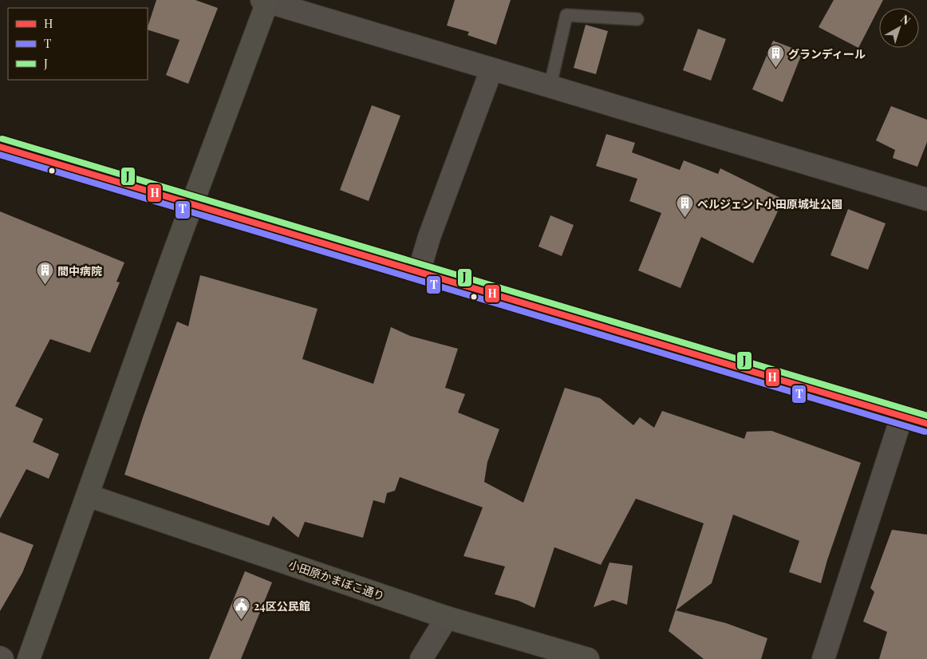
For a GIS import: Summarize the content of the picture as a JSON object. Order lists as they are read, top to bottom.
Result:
{
  "streets": {
    "street": ["小田原かまぼこ通り"]
  },
  "places": {
    "building": ["グランディール", "ベルジェント小田原城址公園", "間中病院"],
    "public building": ["24区公民館"]
  },
  "lines": ["transit line J", "transit line H", "transit line T"],
  "legend": ["H", "T", "J"],
  "north": "top right"
}
